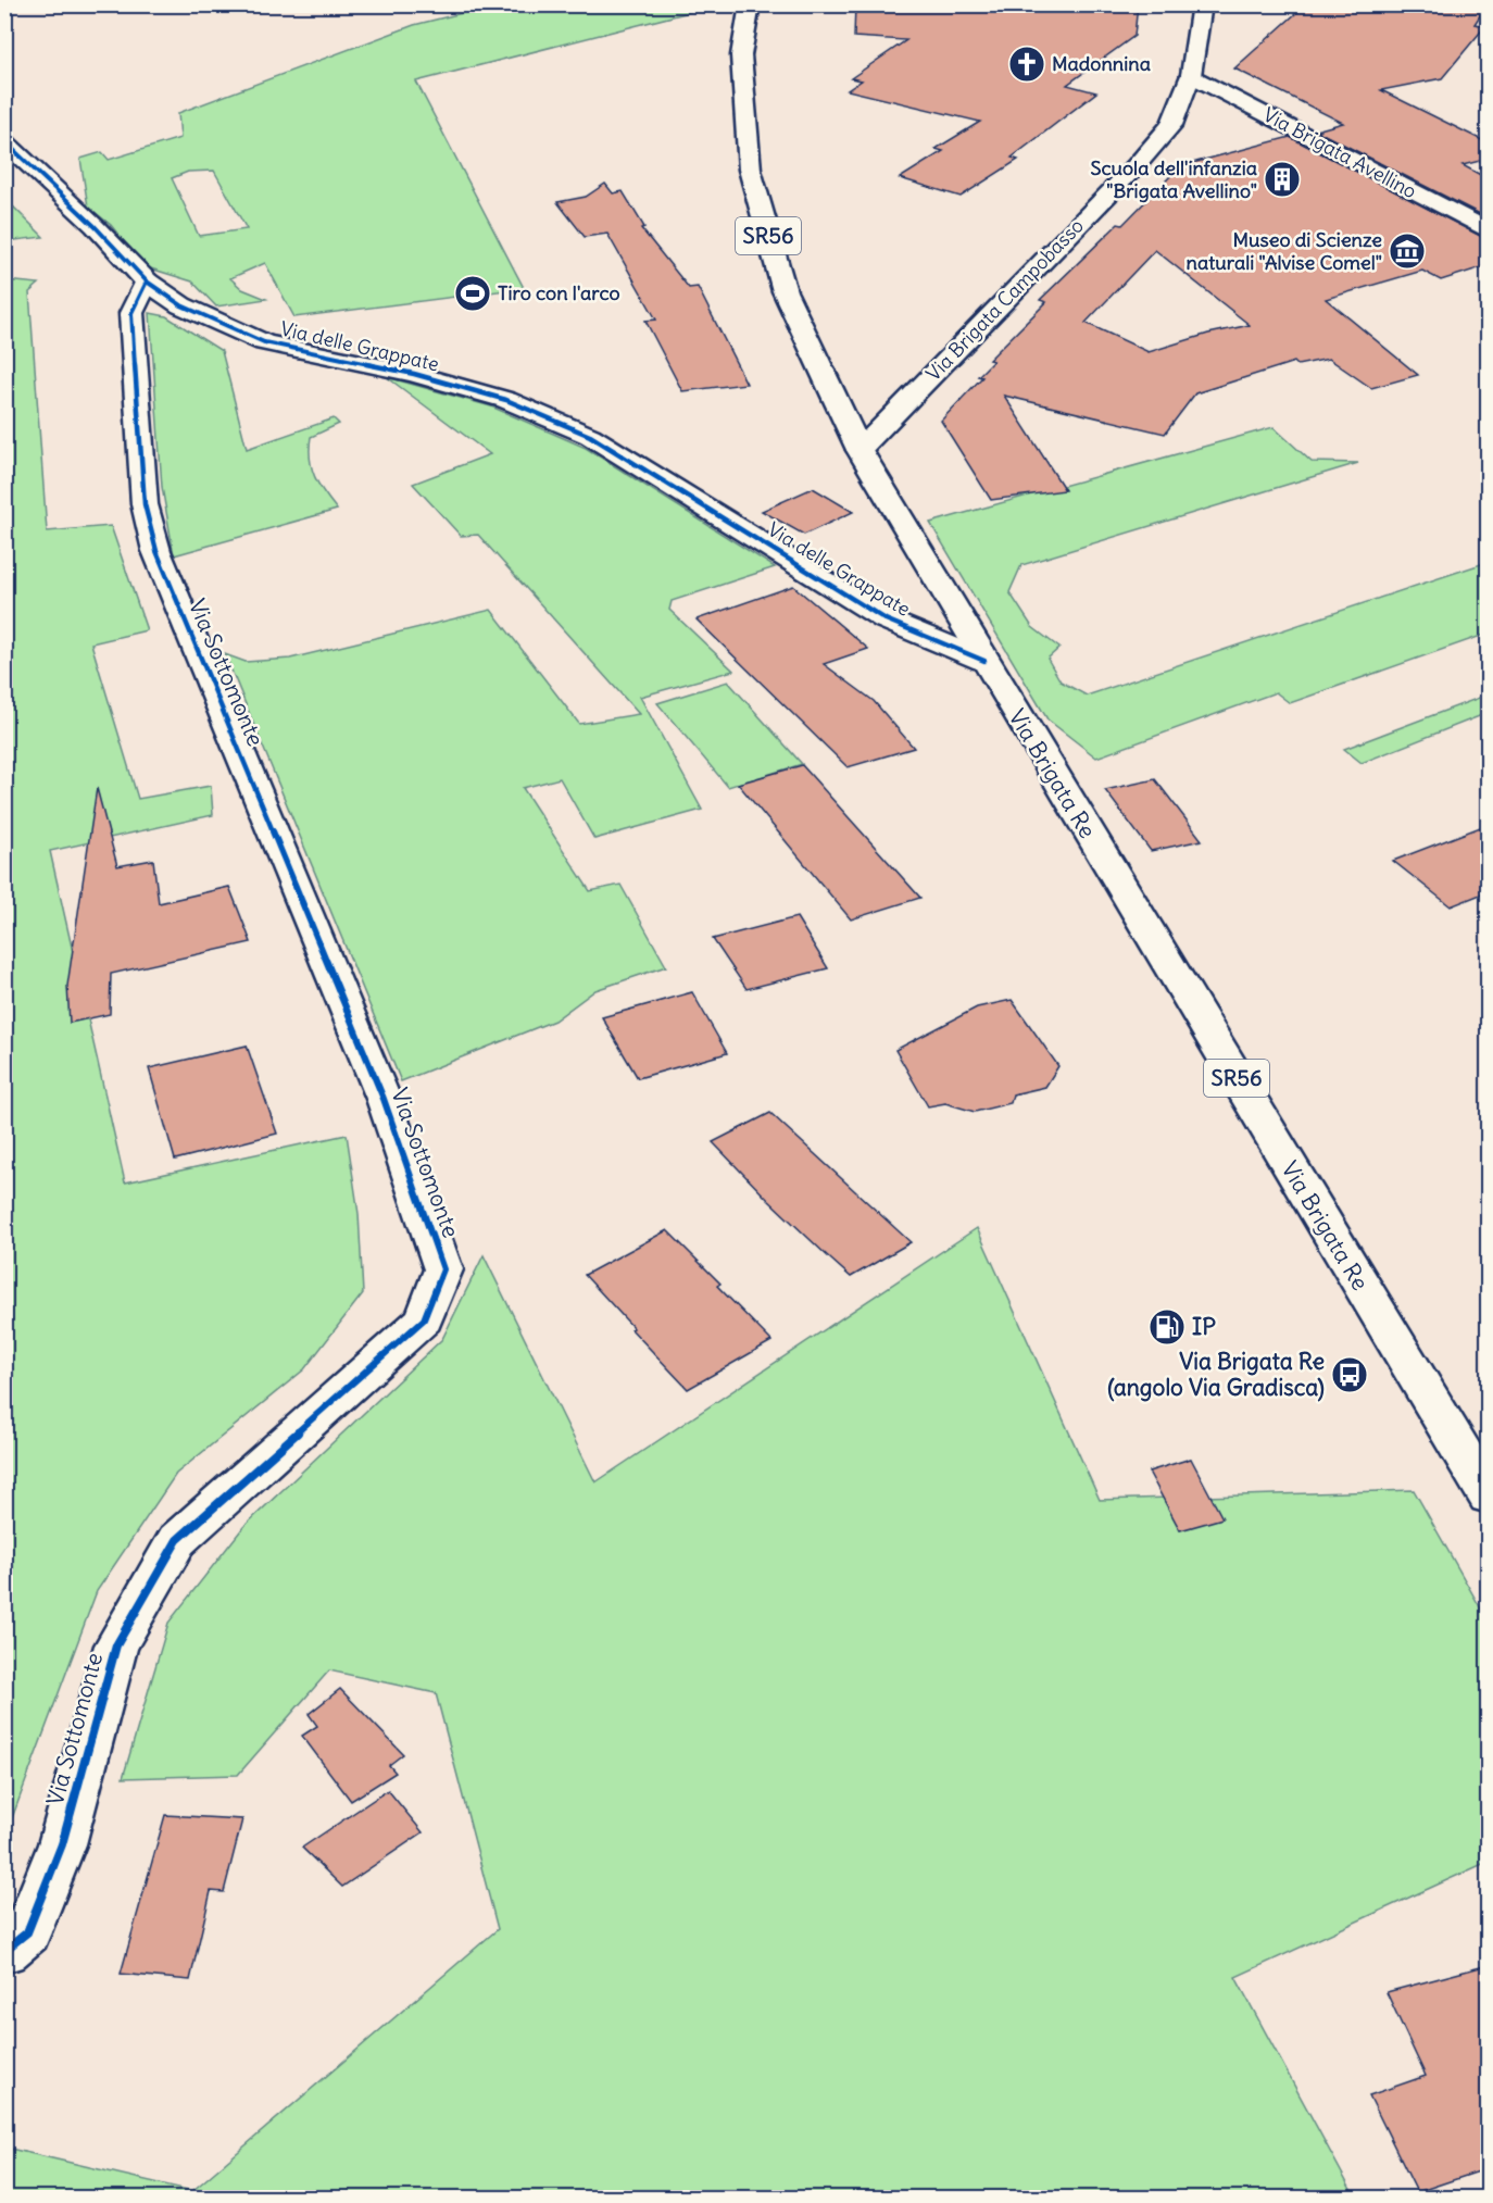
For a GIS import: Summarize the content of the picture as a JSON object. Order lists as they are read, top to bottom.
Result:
{
  "streets": {
    "street": [
      "Via Brigata Avellino",
      "SR56",
      "Via Brigata Campobasso",
      "Via delle Grappate",
      "Via Sottomonte",
      "Via Brigata Re"
    ]
  },
  "crossings": [
    ["Via Brigata Avellino", "Via Brigata Campobasso"],
    ["Via Brigata Campobasso", "Via Brigata Re"],
    ["Via delle Grappate", "Via Sottomonte"],
    ["Via delle Grappate", "Via Brigata Re"]
  ],
  "places": {
    "church": ["Madonnina"],
    "building": ["Scuola dell'infanzia \"Brigata Avellino\""],
    "museum": ["Museo di Scienze naturali \"Alvise Comel\""],
    "sports": ["Tiro con l'arco"],
    "fuel station": ["IP"],
    "bus stop": ["Via Brigata Re (angolo Via Gradisca)"]
  }
}
